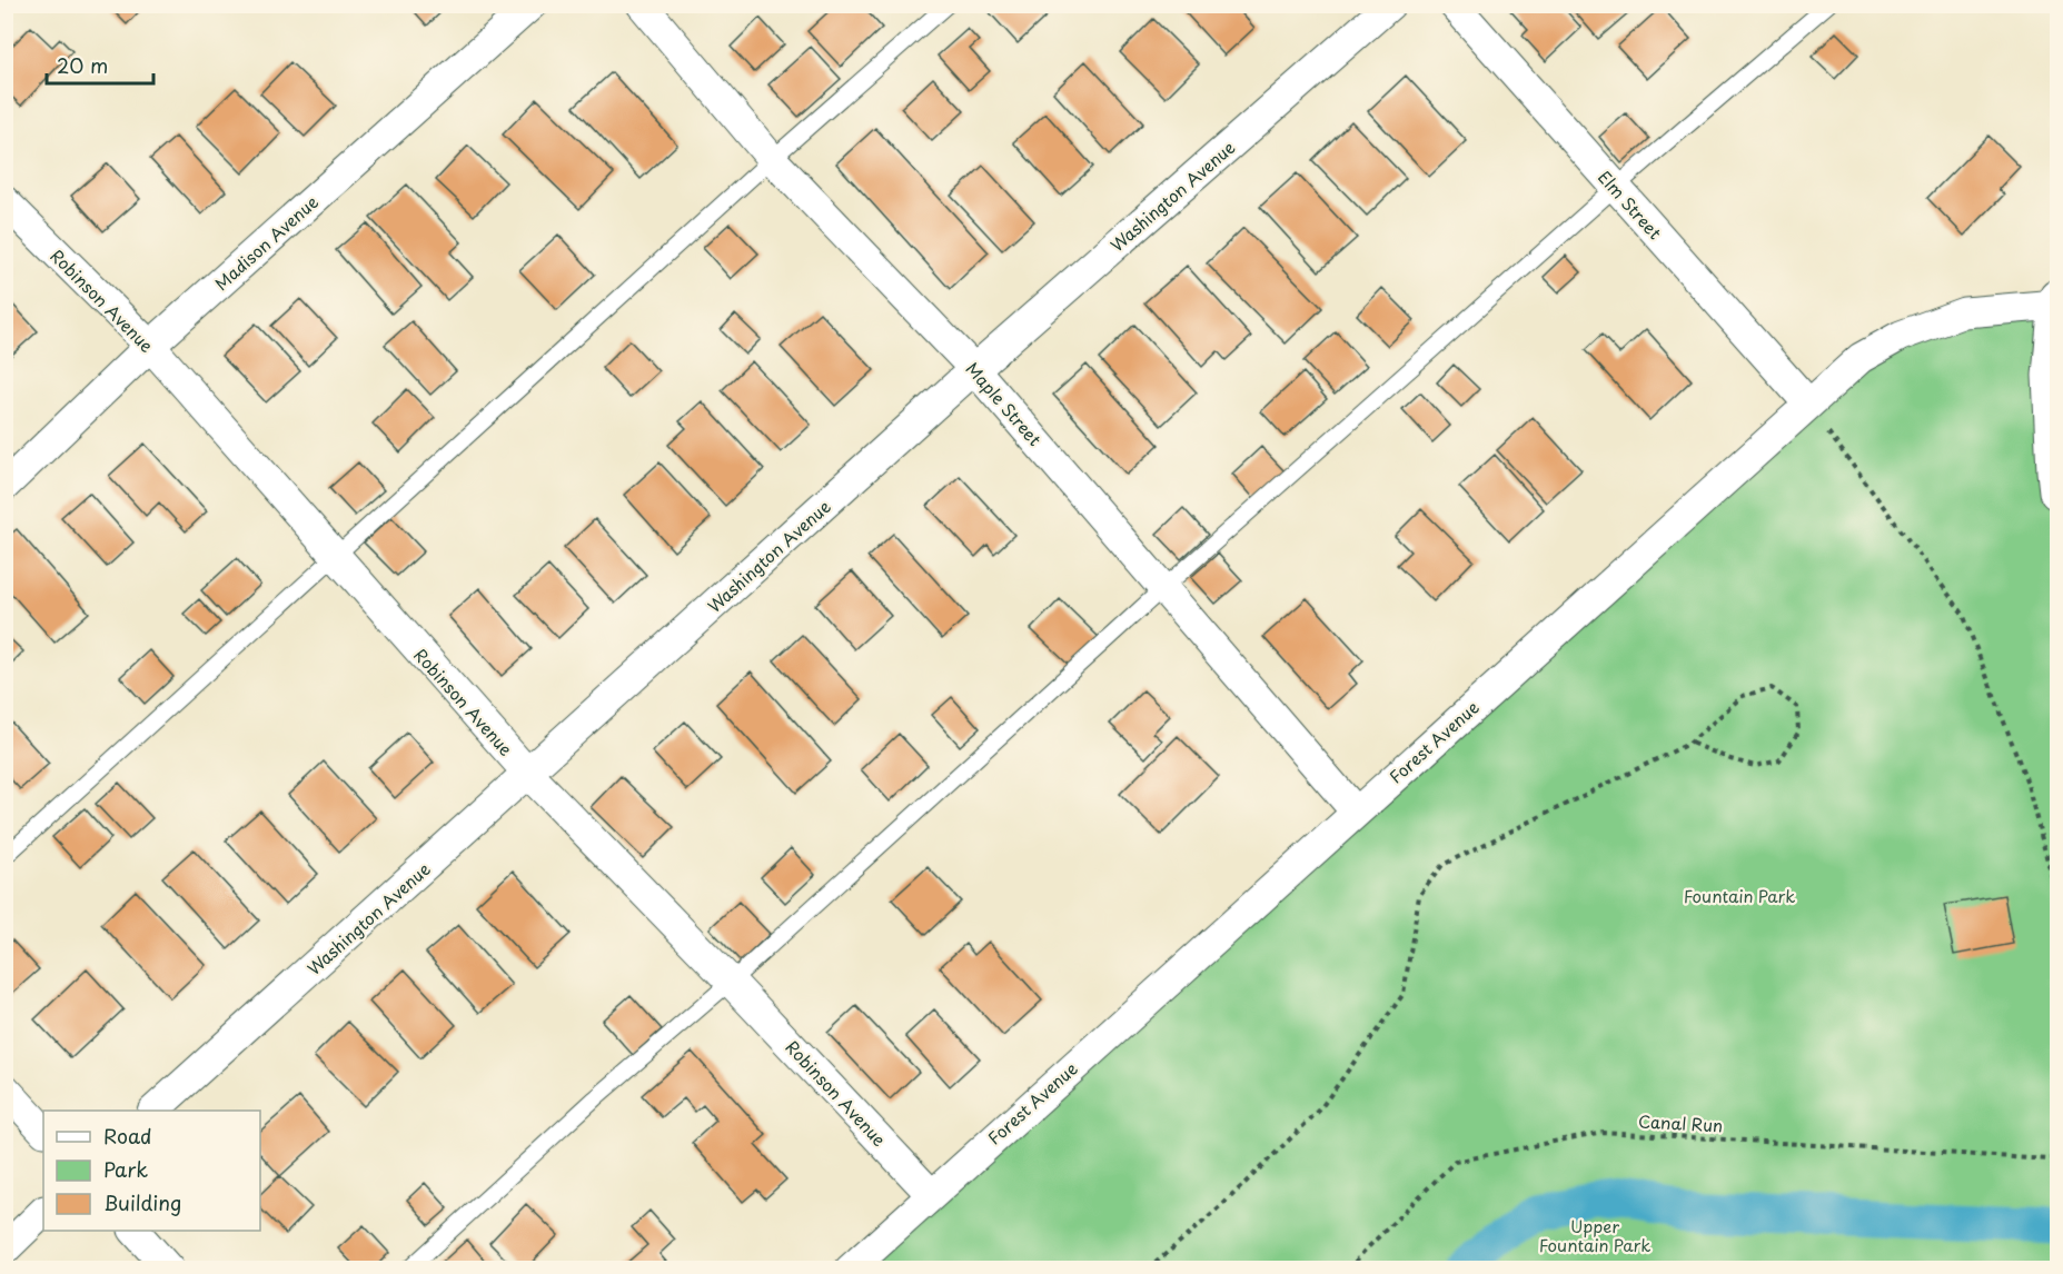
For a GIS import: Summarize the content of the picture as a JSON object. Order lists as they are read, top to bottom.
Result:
{
  "streets": {
    "street": [
      "Washington Avenue",
      "Elm Street",
      "Madison Avenue",
      "Robinson Avenue",
      "Maple Street",
      "Forest Avenue"
    ],
    "path": ["Canal Run"]
  },
  "crossings": [
    ["Washington Avenue", "Robinson Avenue"],
    ["Washington Avenue", "Maple Street"],
    ["Elm Street", "Forest Avenue"],
    ["Madison Avenue", "Robinson Avenue"],
    ["Robinson Avenue", "Forest Avenue"],
    ["Maple Street", "Forest Avenue"]
  ],
  "parks": ["Fountain Park", "Upper Fountain Park"],
  "legend": ["Road", "Park", "Building"],
  "scale_bar": "20 m"
}
